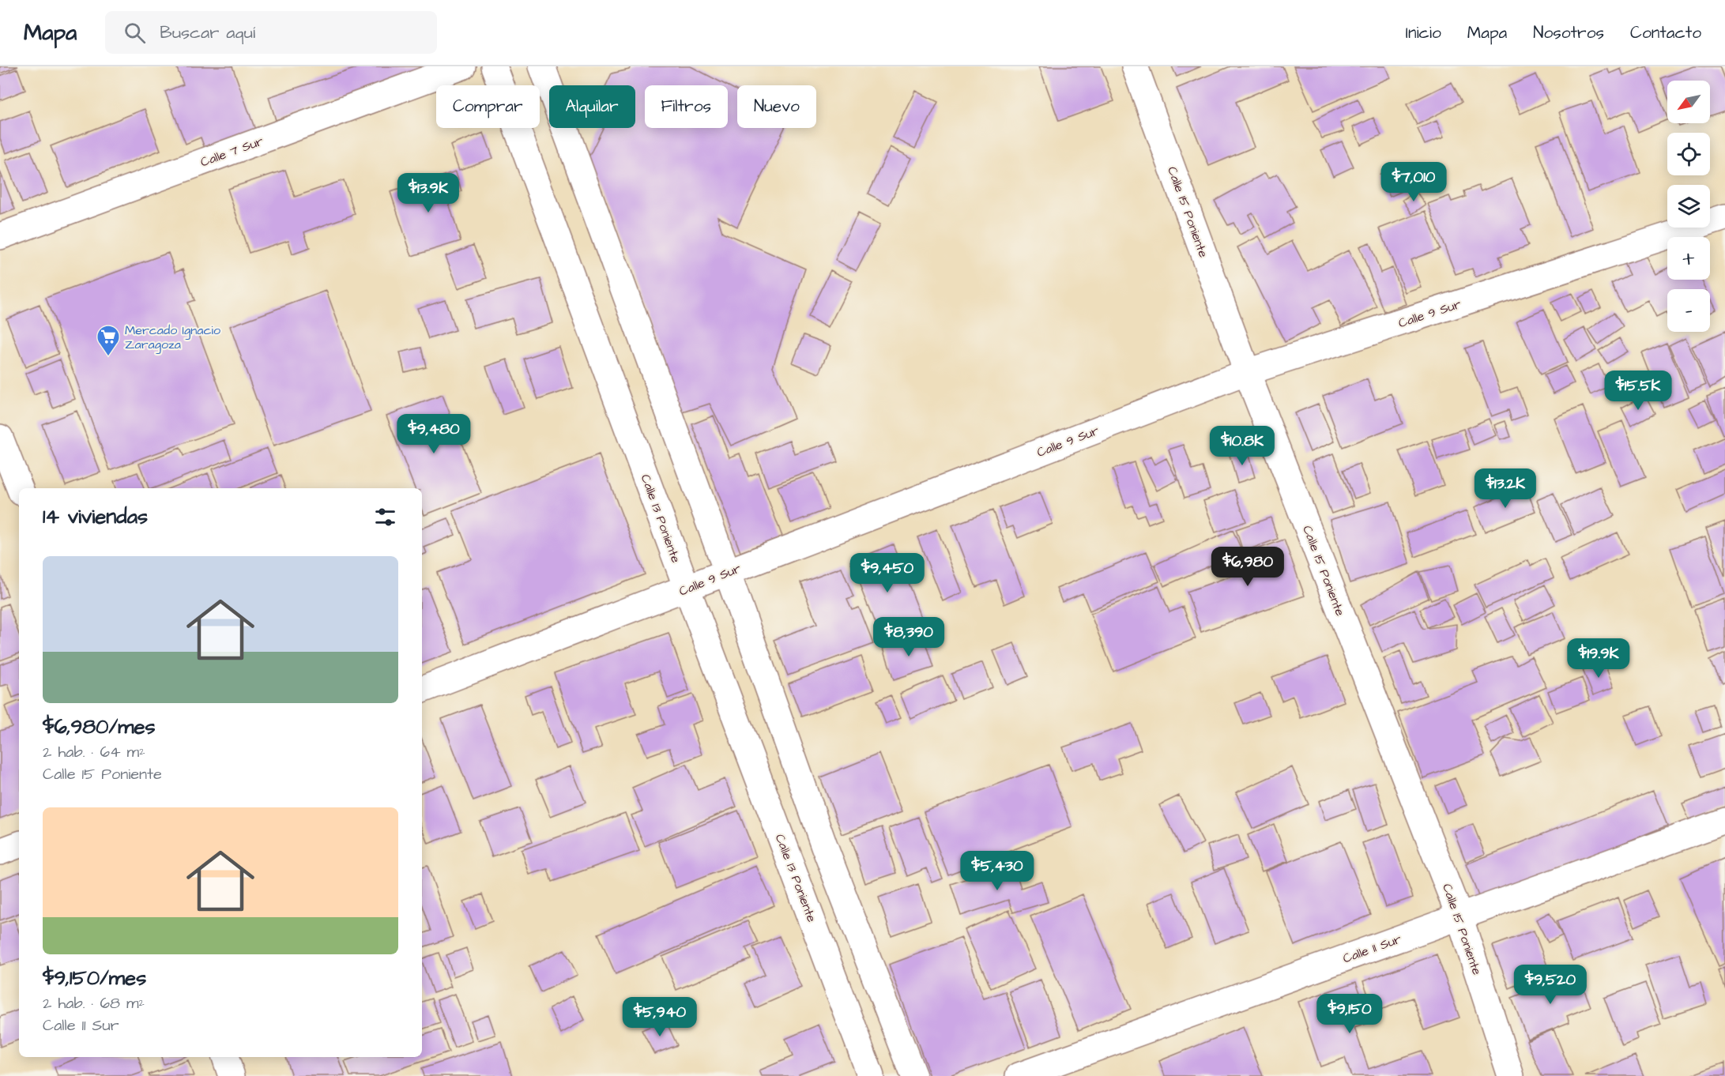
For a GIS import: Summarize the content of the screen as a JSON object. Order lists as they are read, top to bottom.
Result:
{
  "streets": {
    "street": [
      "Calle 7 Sur",
      "Calle 15 Poniente",
      "Calle 9 Sur",
      "Calle 13 Poniente",
      "Calle 11 Sur"
    ]
  },
  "crossings": [
    ["Calle 15 Poniente", "Calle 9 Sur"],
    ["Calle 15 Poniente", "Calle 11 Sur"],
    ["Calle 9 Sur", "Calle 13 Poniente"]
  ],
  "places": {
    "supermarket": ["Mercado Ignacio Zaragoza"]
  },
  "north": "bottom left",
  "page": {
    "header": "Mapa",
    "search": "Buscar aquí",
    "nav": [
      "Inicio",
      "Mapa",
      "Nosotros",
      "Contacto"
    ],
    "map_buttons": ["+", "−"],
    "chip": [
      "Comprar",
      "Alquilar",
      "Filtros",
      "Nuevo"
    ],
    "price": [
      "$7,010",
      "$13.9K",
      "$15.5K",
      "$9,480",
      "$10.8K",
      "$13.2K",
      "$6,980",
      "$9,450",
      "$8,390",
      "$19.9K",
      "$5,430",
      "$9,520",
      "$9,150",
      "$5,940"
    ],
    "heading": "14 viviendas",
    "list": [
      {
        "name": "$6,980/mes",
        "note": "2 hab. · 64 m² · Calle 15 Poniente"
      },
      {
        "name": "$9,150/mes",
        "note": "2 hab. · 68 m² · Calle 11 Sur"
      }
    ]
  }
}
